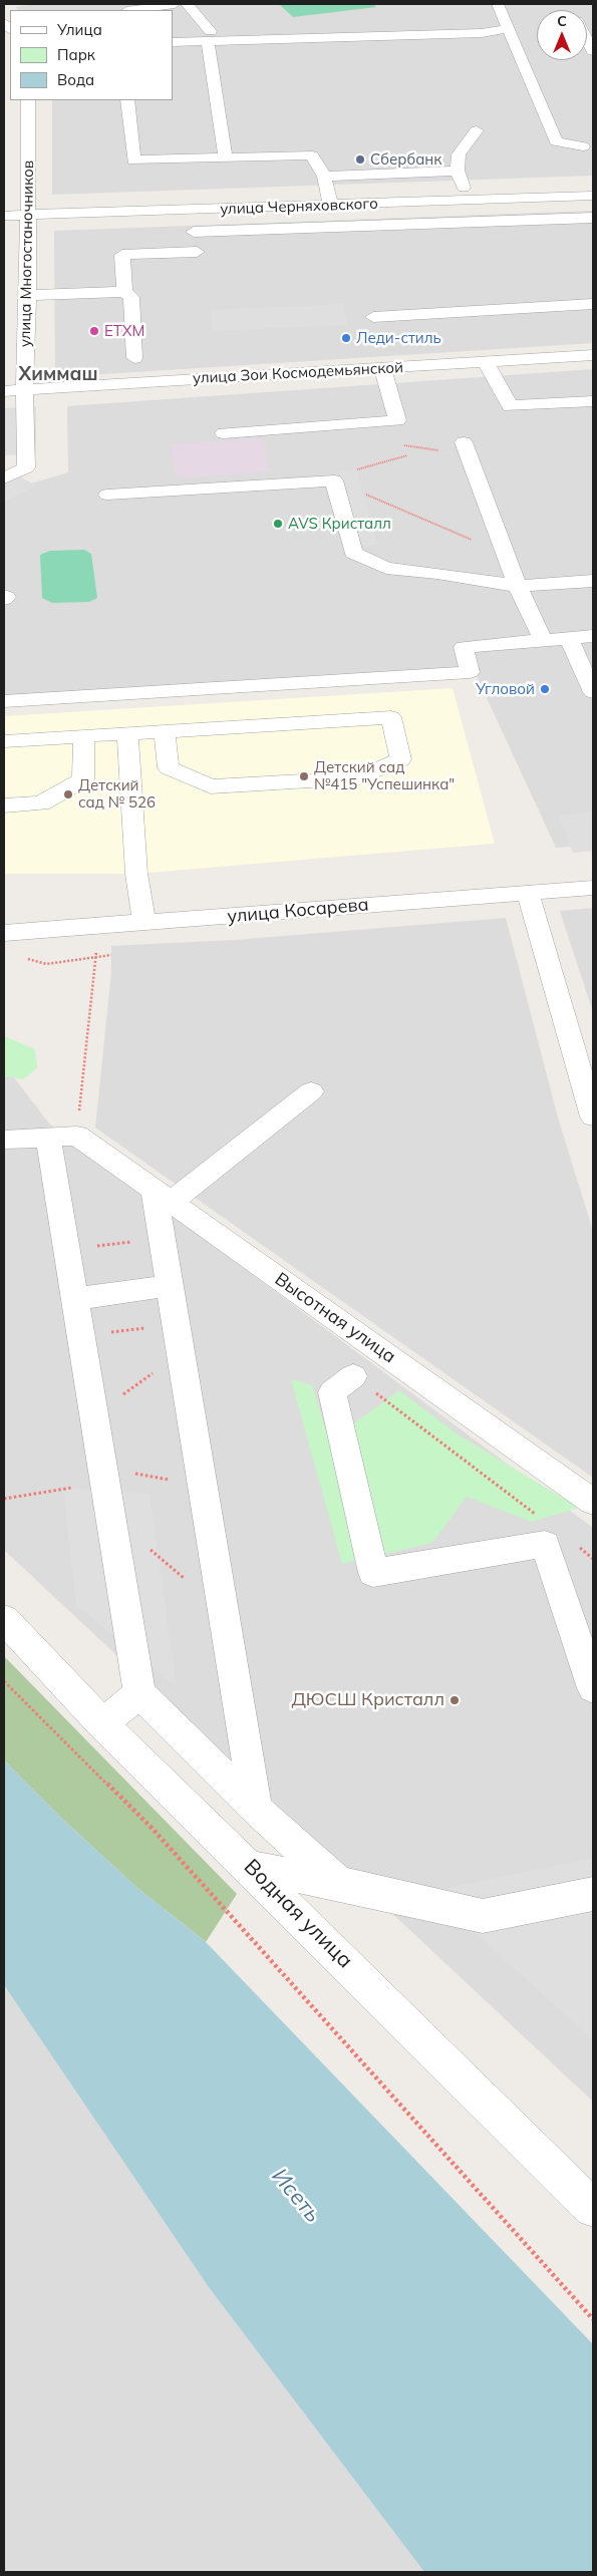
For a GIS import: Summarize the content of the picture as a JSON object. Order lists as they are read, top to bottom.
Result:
{
  "streets": {
    "street": [
      "улица Черняховского",
      "улица Многостаночников",
      "улица Зои Космодемьянской",
      "улица Косарева",
      "Высотная улица",
      "Водная улица"
    ]
  },
  "crossings": [
    ["улица Черняховского", "улица Многостаночников"],
    ["улица Многостаночников", "улица Зои Космодемьянской"]
  ],
  "districts": ["Химмаш"],
  "water": ["Исеть"],
  "places": [
    "Сбербанк",
    "ЕТХМ",
    "Леди-стиль",
    "AVS Кристалл",
    "Угловой",
    "Детский сад №415 \"Успешинка\"",
    "Детcкий сад № 526",
    "ДЮСШ Кристалл"
  ],
  "legend": ["Улица", "Парк", "Вода"],
  "north": "top"
}
